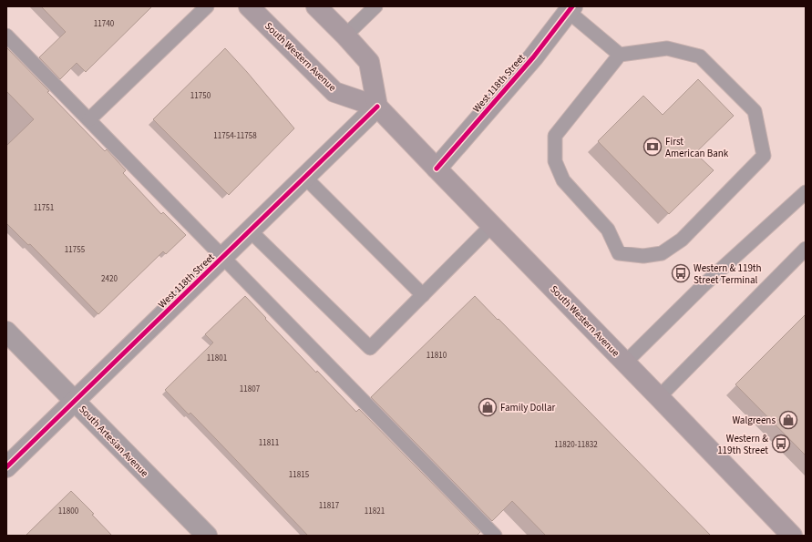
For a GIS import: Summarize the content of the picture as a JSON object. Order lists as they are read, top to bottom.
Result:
{
  "streets": {
    "main road": ["South Western Avenue"],
    "street": ["West 118th Street", "South Artesian Avenue"]
  },
  "crossings": [
    ["South Western Avenue", "West 118th Street"],
    ["West 118th Street", "South Artesian Avenue"]
  ],
  "places": {
    "bank": ["First American Bank"],
    "bus stop": ["Western & 119th Street Terminal", "Western & 119th Street"],
    "shop": ["Family Dollar", "Walgreens"]
  },
  "house_numbers": [
    "11740",
    "11750",
    "11754-11758",
    "11751",
    "11755",
    "2420",
    "11810",
    "11801",
    "11807",
    "11811",
    "11820-11832",
    "11815",
    "11817",
    "11800",
    "11821"
  ]
}
